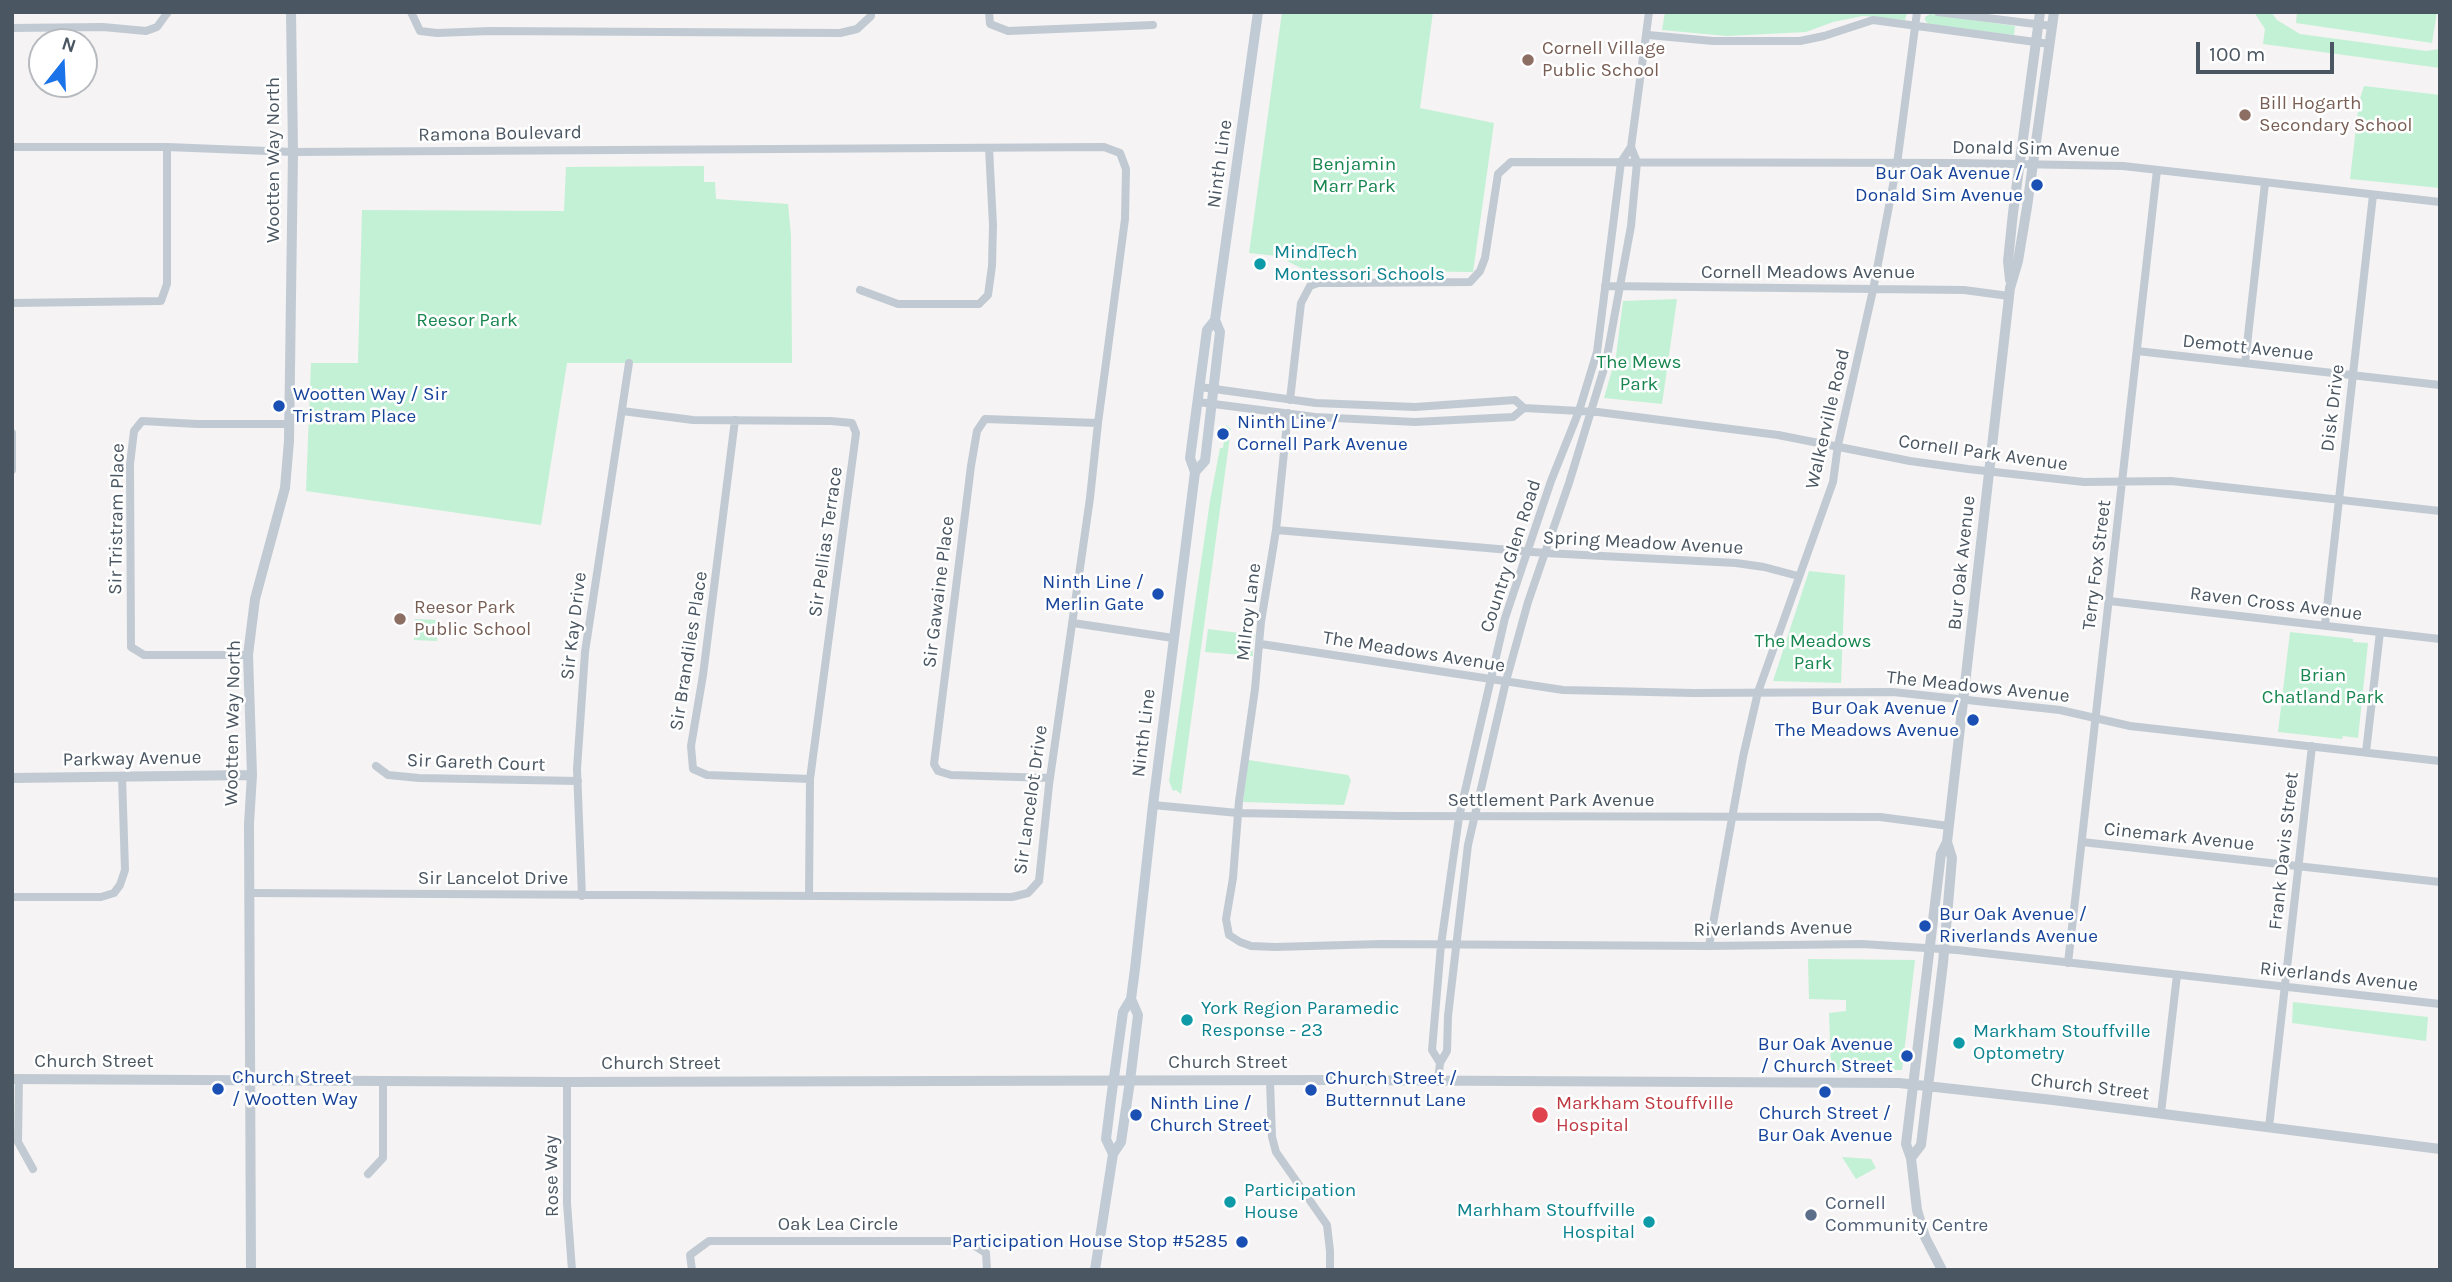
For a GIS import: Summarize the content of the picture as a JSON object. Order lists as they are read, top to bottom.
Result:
{
  "streets": {
    "main road": ["Ninth Line"],
    "street": [
      "Ramona Boulevard",
      "Donald Sim Avenue",
      "Wootten Way North",
      "Cornell Meadows Avenue",
      "Demott Avenue",
      "Disk Drive",
      "Walkerville Road",
      "Cornell Park Avenue",
      "Sir Tristram Place",
      "Sir Pellias Terrace",
      "Spring Meadow Avenue",
      "Country Glen Road",
      "Bur Oak Avenue",
      "Terry Fox Street",
      "Sir Gawaine Place",
      "Raven Cross Avenue",
      "Milroy Lane",
      "Sir Kay Drive",
      "Sir Brandiles Place",
      "The Meadows Avenue",
      "Parkway Avenue",
      "Sir Gareth Court",
      "Sir Lancelot Drive",
      "Settlement Park Avenue",
      "Cinemark Avenue",
      "Frank Davis Street",
      "Riverlands Avenue",
      "Church Street",
      "Rose Way",
      "Oak Lea Circle"
    ]
  },
  "crossings": [
    ["Ramona Boulevard", "Wootten Way North"],
    ["Ramona Boulevard", "Sir Lancelot Drive"],
    ["Donald Sim Avenue", "Disk Drive"],
    ["Donald Sim Avenue", "Walkerville Road"],
    ["Donald Sim Avenue", "Cornell Park Avenue"],
    ["Donald Sim Avenue", "Country Glen Road"],
    ["Donald Sim Avenue", "Bur Oak Avenue"],
    ["Donald Sim Avenue", "Terry Fox Street"],
    ["Wootten Way North", "Sir Tristram Place"],
    ["Wootten Way North", "Parkway Avenue"],
    ["Wootten Way North", "Sir Lancelot Drive"],
    ["Wootten Way North", "Church Street"],
    ["Ninth Line", "Cornell Park Avenue"],
    ["Ninth Line", "Settlement Park Avenue"],
    ["Ninth Line", "Church Street"],
    ["Cornell Meadows Avenue", "Walkerville Road"],
    ["Cornell Meadows Avenue", "Country Glen Road"],
    ["Cornell Meadows Avenue", "Bur Oak Avenue"],
    ["Demott Avenue", "Disk Drive"],
    ["Demott Avenue", "Terry Fox Street"],
    ["Disk Drive", "Cornell Park Avenue"],
    ["Disk Drive", "Raven Cross Avenue"],
    ["Walkerville Road", "Cornell Park Avenue"],
    ["Walkerville Road", "Spring Meadow Avenue"],
    ["Walkerville Road", "The Meadows Avenue"],
    ["Walkerville Road", "Settlement Park Avenue"],
    ["Walkerville Road", "Riverlands Avenue"],
    ["Cornell Park Avenue", "Country Glen Road"],
    ["Cornell Park Avenue", "Bur Oak Avenue"],
    ["Cornell Park Avenue", "Terry Fox Street"],
    ["Cornell Park Avenue", "Milroy Lane"],
    ["Sir Pellias Terrace", "Sir Kay Drive"],
    ["Sir Pellias Terrace", "Sir Brandiles Place"],
    ["Sir Pellias Terrace", "Sir Lancelot Drive"],
    ["Spring Meadow Avenue", "Country Glen Road"],
    ["Spring Meadow Avenue", "Milroy Lane"],
    ["Country Glen Road", "The Meadows Avenue"],
    ["Country Glen Road", "Settlement Park Avenue"],
    ["Country Glen Road", "Riverlands Avenue"],
    ["Country Glen Road", "Church Street"],
    ["Bur Oak Avenue", "The Meadows Avenue"],
    ["Bur Oak Avenue", "Settlement Park Avenue"],
    ["Bur Oak Avenue", "Riverlands Avenue"],
    ["Bur Oak Avenue", "Church Street"],
    ["Terry Fox Street", "Raven Cross Avenue"],
    ["Terry Fox Street", "The Meadows Avenue"],
    ["Terry Fox Street", "Cinemark Avenue"],
    ["Terry Fox Street", "Riverlands Avenue"],
    ["Sir Gawaine Place", "Sir Lancelot Drive"],
    ["Milroy Lane", "The Meadows Avenue"],
    ["Milroy Lane", "Settlement Park Avenue"],
    ["Milroy Lane", "Riverlands Avenue"],
    ["Sir Kay Drive", "Sir Gareth Court"],
    ["Sir Kay Drive", "Sir Lancelot Drive"],
    ["The Meadows Avenue", "Frank Davis Street"],
    ["Settlement Park Avenue", "Riverlands Avenue"],
    ["Cinemark Avenue", "Frank Davis Street"],
    ["Frank Davis Street", "Riverlands Avenue"],
    ["Frank Davis Street", "Church Street"],
    ["Church Street", "Rose Way"]
  ],
  "parks": [
    "Benjamin Marr Park",
    "Reesor Park",
    "The Mews Park",
    "The Meadows Park",
    "Brian Chatland Park"
  ],
  "places": [
    "Cornell Village Public School",
    "Bill Hogarth Secondary School",
    "Bur Oak Avenue / Donald Sim Avenue",
    "MindTech Montessori Schools",
    "Wootten Way / Sir Tristram Place",
    "Ninth Line / Cornell Park Avenue",
    "Ninth Line / Merlin Gate",
    "Reesor Park Public School",
    "Bur Oak Avenue / The Meadows Avenue",
    "Bur Oak Avenue / Riverlands Avenue",
    "York Region Paramedic Response - 23",
    "Markham Stouffville Optometry",
    "Bur Oak Avenue / Church Street",
    "Church Street / Wootten Way",
    "Church Street / Butternnut Lane",
    "Church Street / Bur Oak Avenue",
    "Ninth Line / Church Street",
    "Markham Stouffville Hospital",
    "Participation House",
    "Cornell Community Centre",
    "Marhham Stouffville Hospital",
    "Participation House Stop #5285"
  ],
  "scale_bar": "100 m",
  "north": "top"
}
